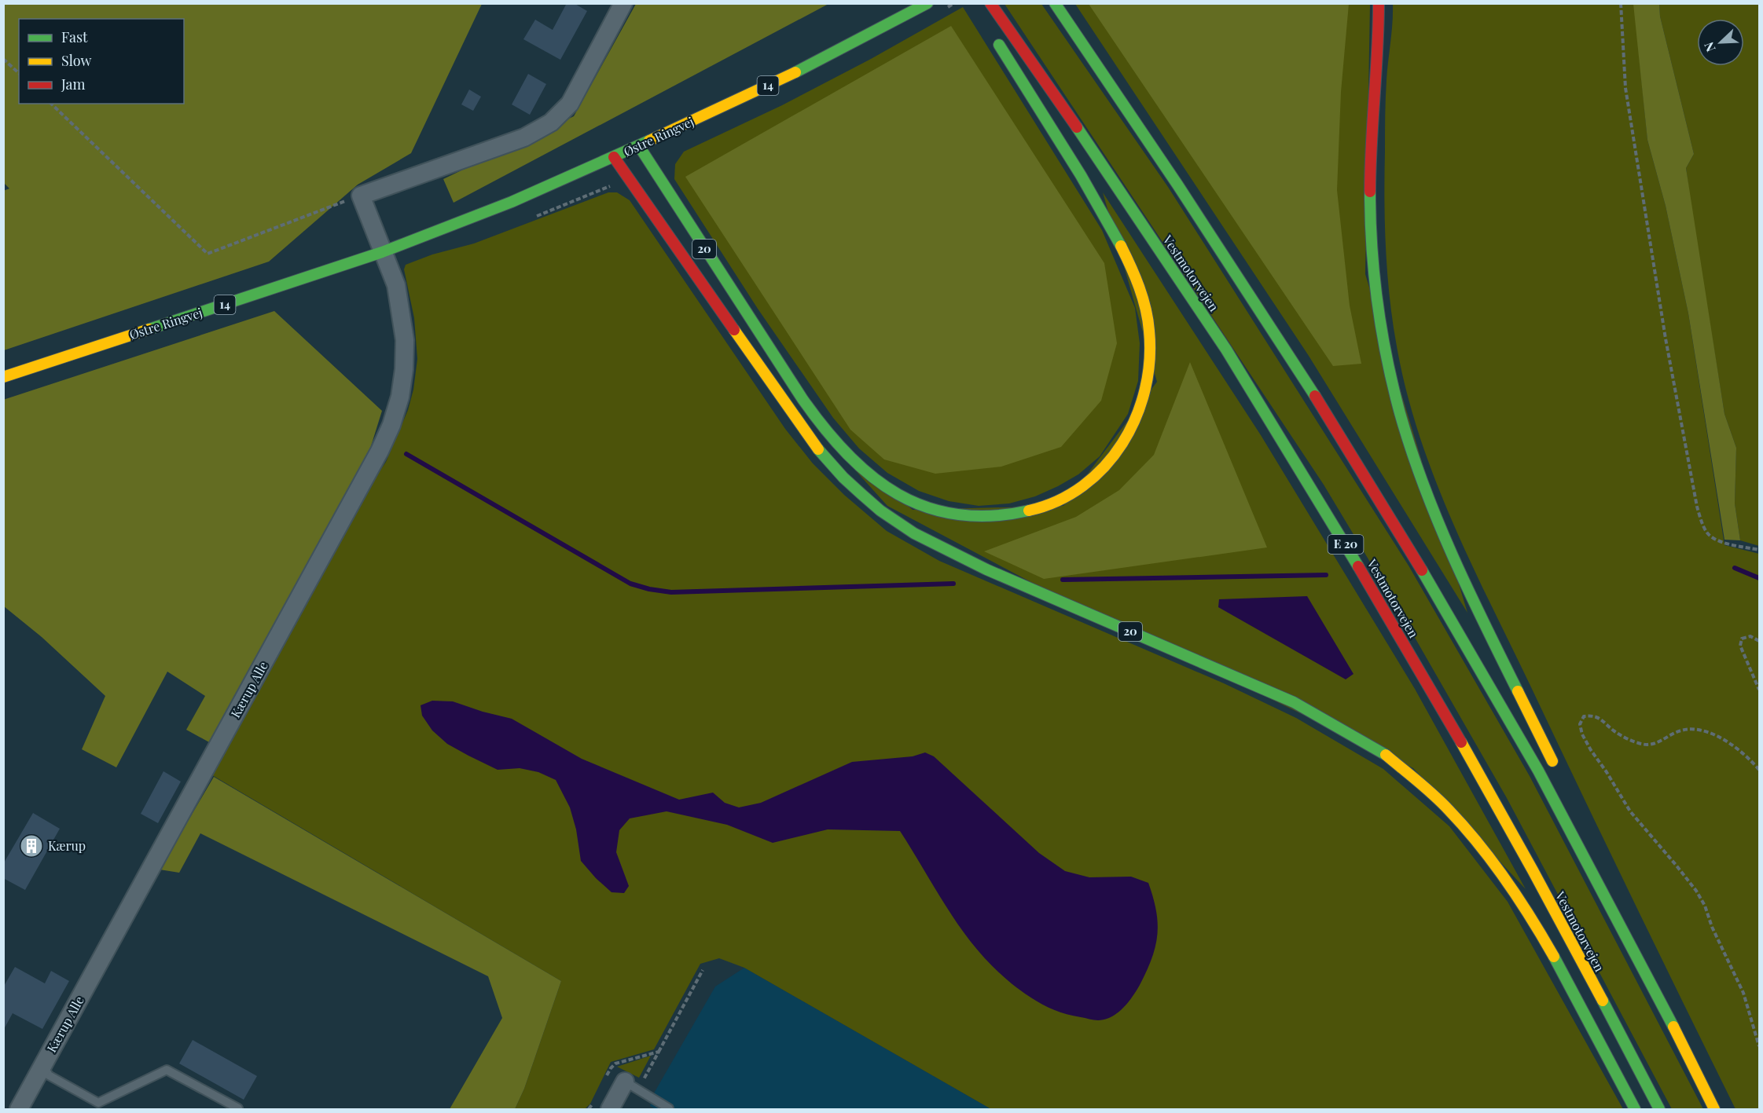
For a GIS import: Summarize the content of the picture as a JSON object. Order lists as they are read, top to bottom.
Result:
{
  "streets": {
    "main road": [
      "14",
      "Østre Ringvej",
      "20",
      "Vestmotorvejen",
      "E 20"
    ],
    "street": ["Kærup Alle"]
  },
  "crossings": [
    ["Østre Ringvej", "20"],
    ["Østre Ringvej", "Kærup Alle"]
  ],
  "places": {
    "building": ["Kærup"]
  },
  "legend": ["Fast", "Slow", "Jam"],
  "north": "bottom left"
}
